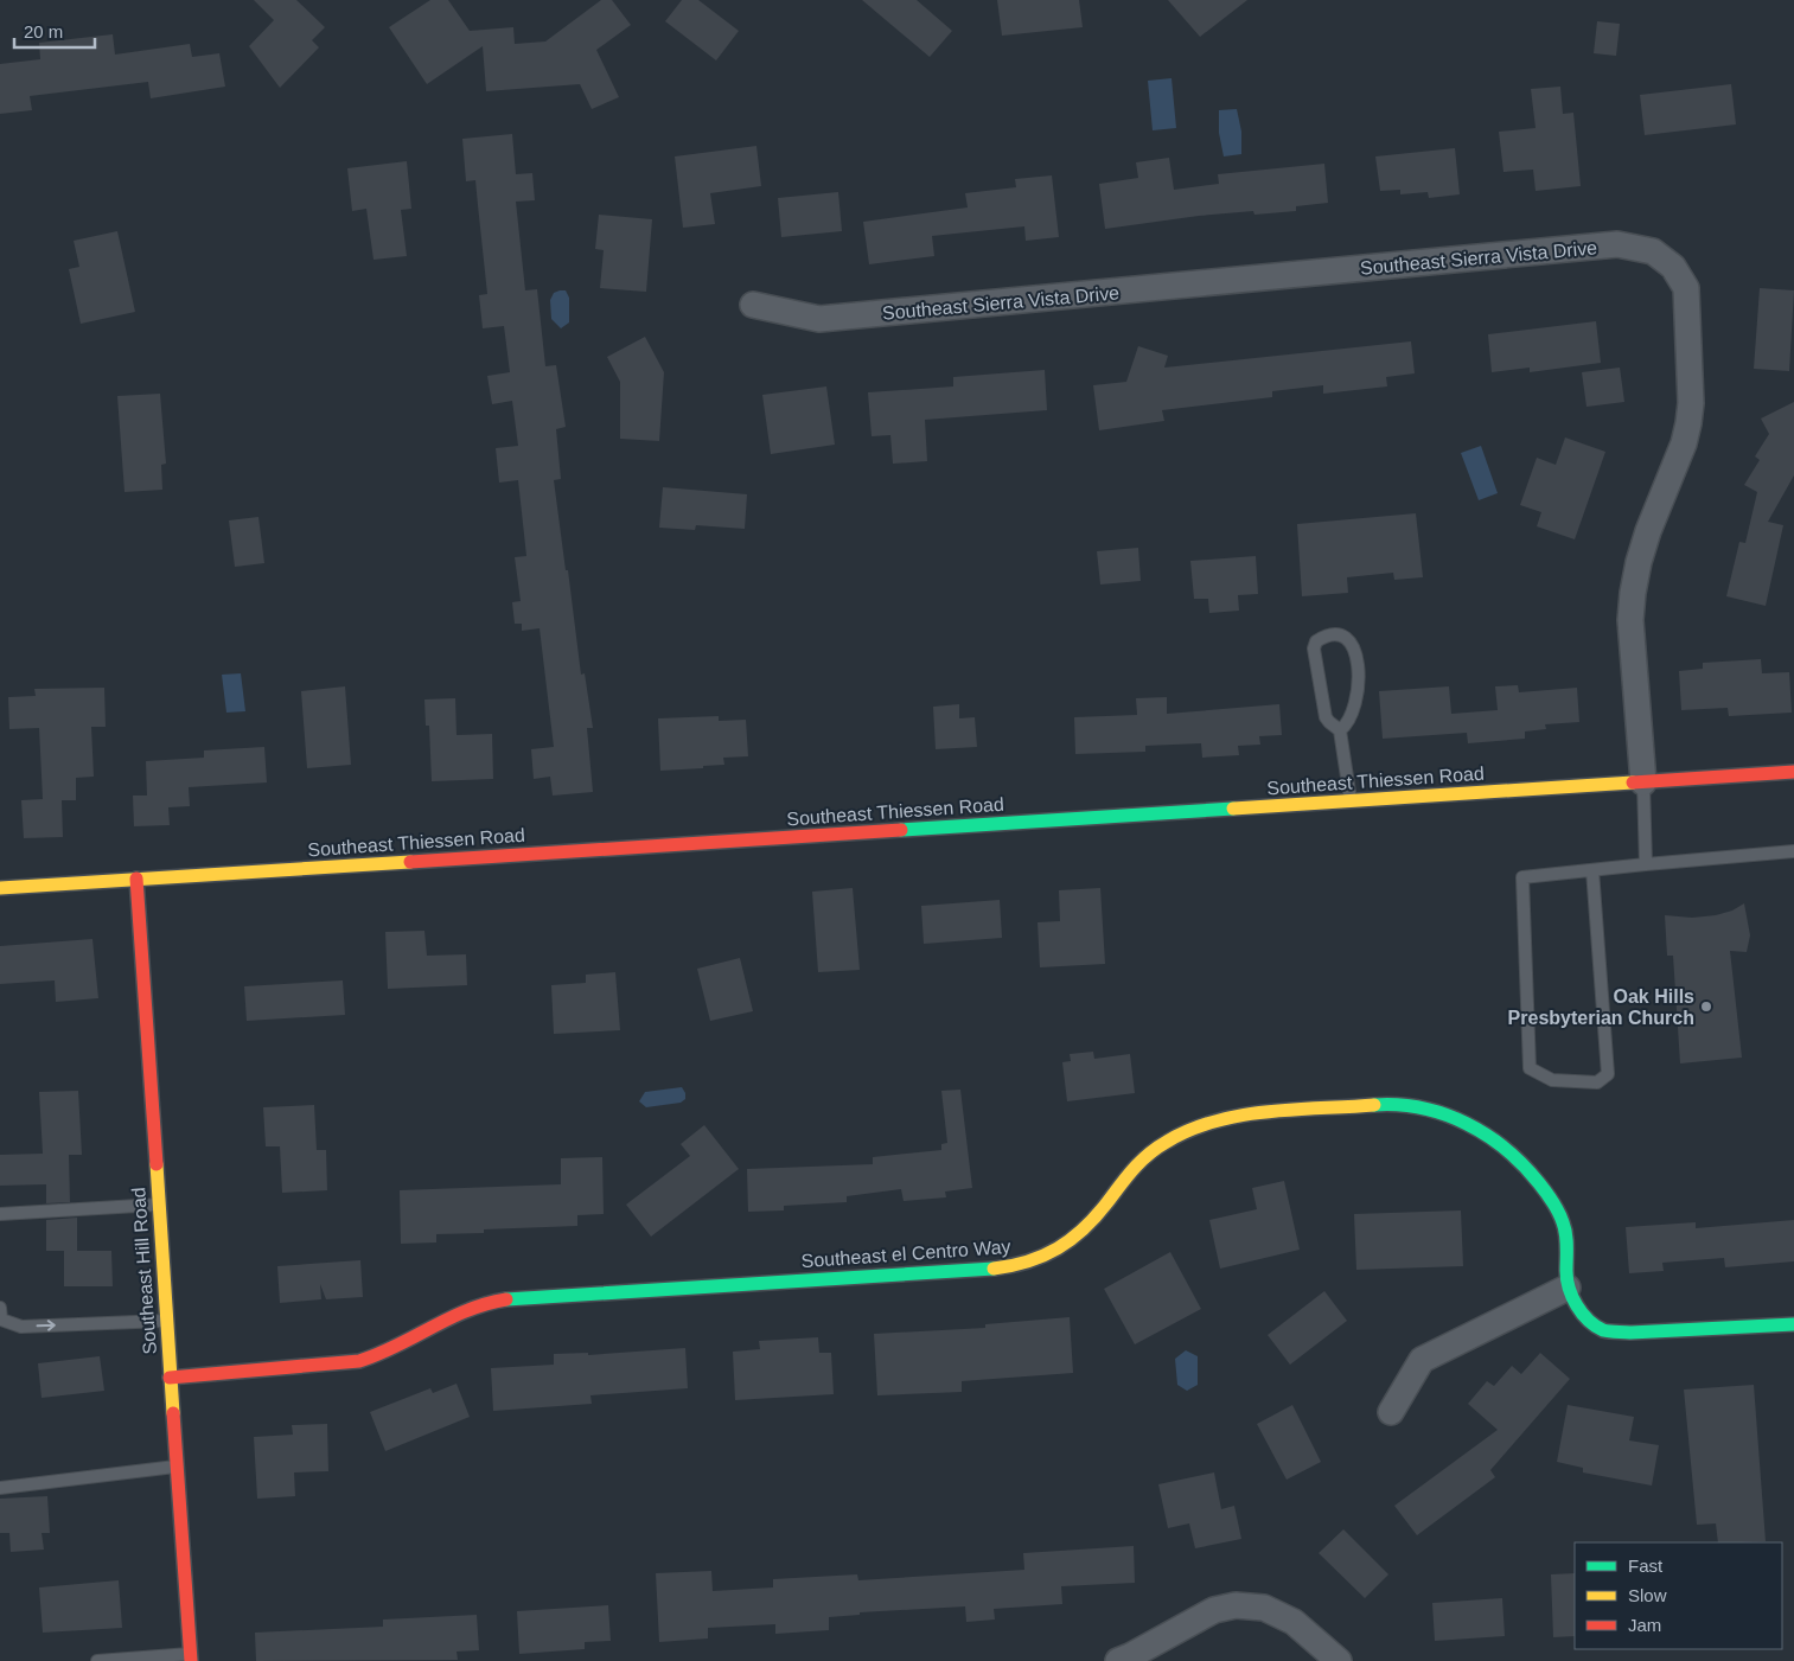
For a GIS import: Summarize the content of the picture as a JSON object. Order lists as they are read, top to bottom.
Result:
{
  "streets": {
    "street": [
      "Southeast Sierra Vista Drive",
      "Southeast Thiessen Road",
      "Southeast el Centro Way",
      "Southeast Hill Road"
    ]
  },
  "crossings": [
    ["Southeast Sierra Vista Drive", "Southeast Thiessen Road"],
    ["Southeast Thiessen Road", "Southeast Hill Road"],
    ["Southeast el Centro Way", "Southeast Hill Road"]
  ],
  "places": ["Oak Hills Presbyterian Church"],
  "legend": ["Fast", "Slow", "Jam"],
  "scale_bar": "20 m"
}
